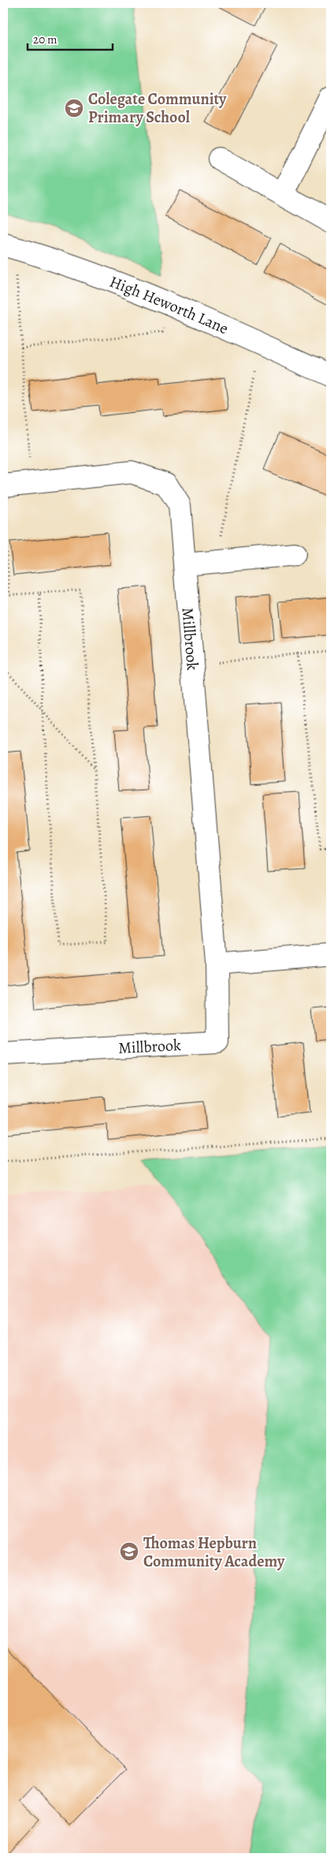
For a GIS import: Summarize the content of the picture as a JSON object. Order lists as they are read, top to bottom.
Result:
{
  "streets": {
    "street": ["High Heworth Lane", "Millbrook"]
  },
  "places": {
    "school or university": ["Colegate Community Primary School", "Thomas Hepburn Community Academy"]
  },
  "scale_bar": "20 m"
}
